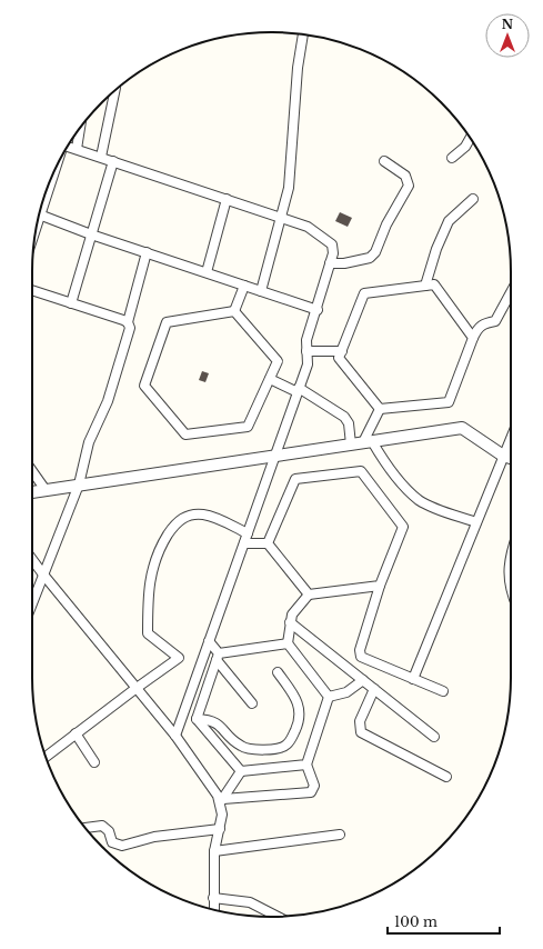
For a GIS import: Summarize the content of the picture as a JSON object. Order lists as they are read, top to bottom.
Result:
{
  "scale_bar": "100 m",
  "north": "top"
}
